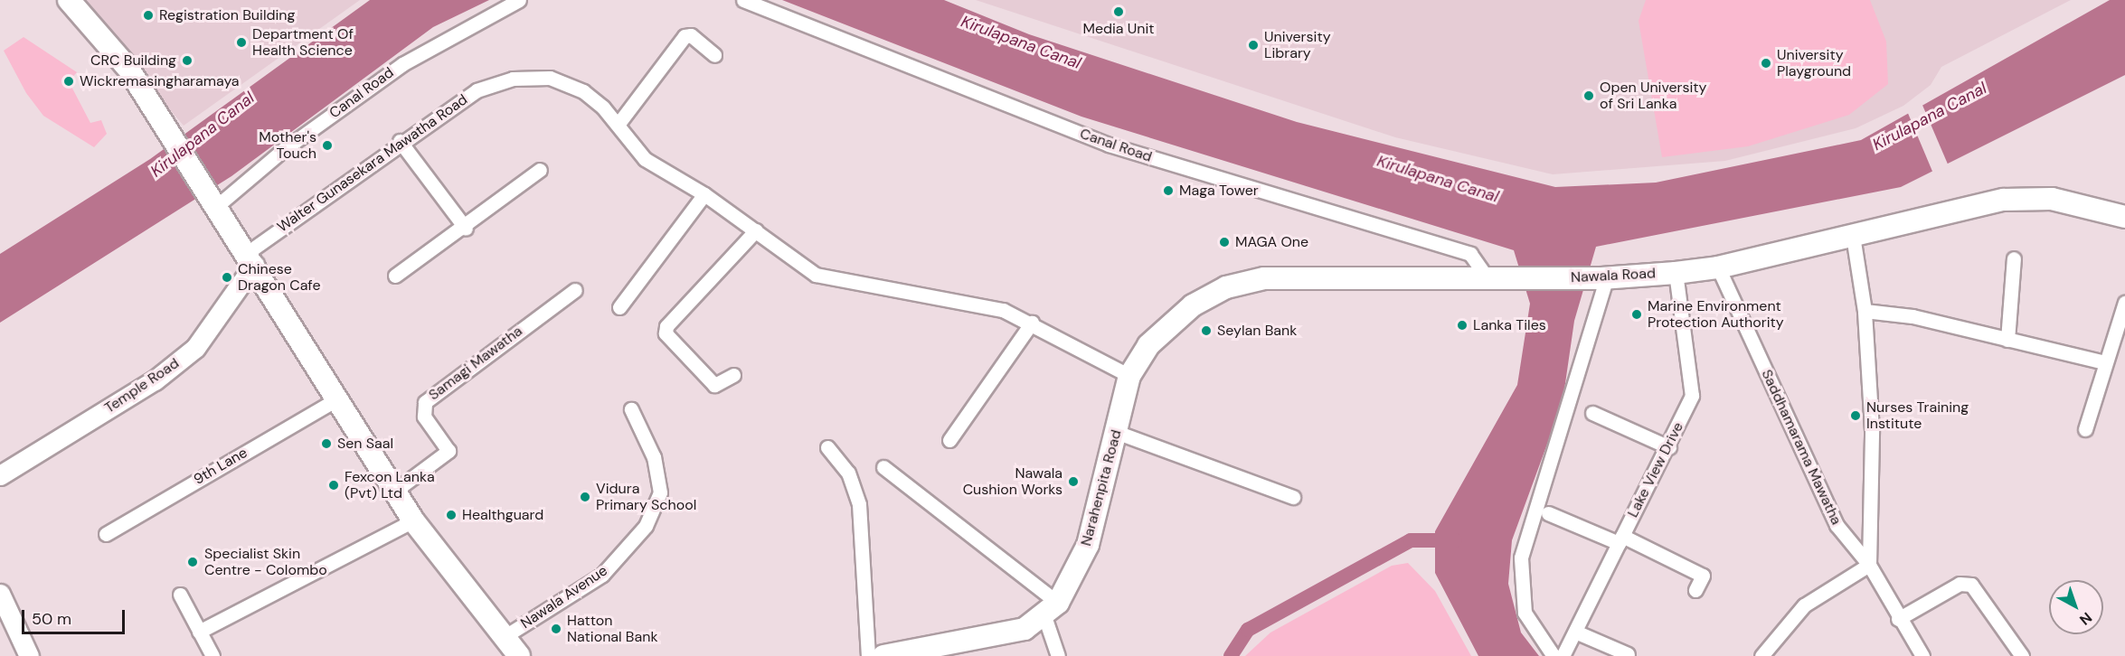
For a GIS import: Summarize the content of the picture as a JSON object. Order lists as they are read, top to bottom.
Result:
{
  "streets": {
    "main road": ["Nawala Road", "Narahenpita Road"],
    "street": [
      "Canal Road",
      "Walter Gunasekara Mawatha Road",
      "Samagi Mawatha",
      "Temple Road",
      "Saddhamarama Mawatha",
      "9th Lane",
      "Lake View Drive",
      "Nawala Avenue"
    ]
  },
  "crossings": [
    ["Canal Road", "Nawala Road"],
    ["Walter Gunasekara Mawatha Road", "Nawala Road"],
    ["Walter Gunasekara Mawatha Road", "Temple Road"],
    ["Walter Gunasekara Mawatha Road", "Narahenpita Road"],
    ["Nawala Road", "Saddhamarama Mawatha"],
    ["Nawala Road", "Lake View Drive"],
    ["Nawala Road", "Narahenpita Road"]
  ],
  "water": ["Kirulapana Canal"],
  "places": [
    "Media Unit",
    "Registration Building",
    "Department Of Health Science",
    "University Library",
    "CRC Building",
    "University Playground",
    "Wickremasingharamaya",
    "Open University of Sri Lanka",
    "Mother's Touch",
    "Maga Tower",
    "MAGA One",
    "Chinese Dragon Cafe",
    "Marine Environment Protection Authority",
    "Lanka Tiles",
    "Seylan Bank",
    "Nurses Training Institute",
    "Sen Saal",
    "Nawala Cushion Works",
    "Fexcon Lanka (Pvt) Ltd",
    "Vidura Primary School",
    "Healthguard",
    "Specialist Skin Centre - Colombo",
    "Hatton National Bank"
  ],
  "scale_bar": "50 m",
  "north": "bottom right"
}
